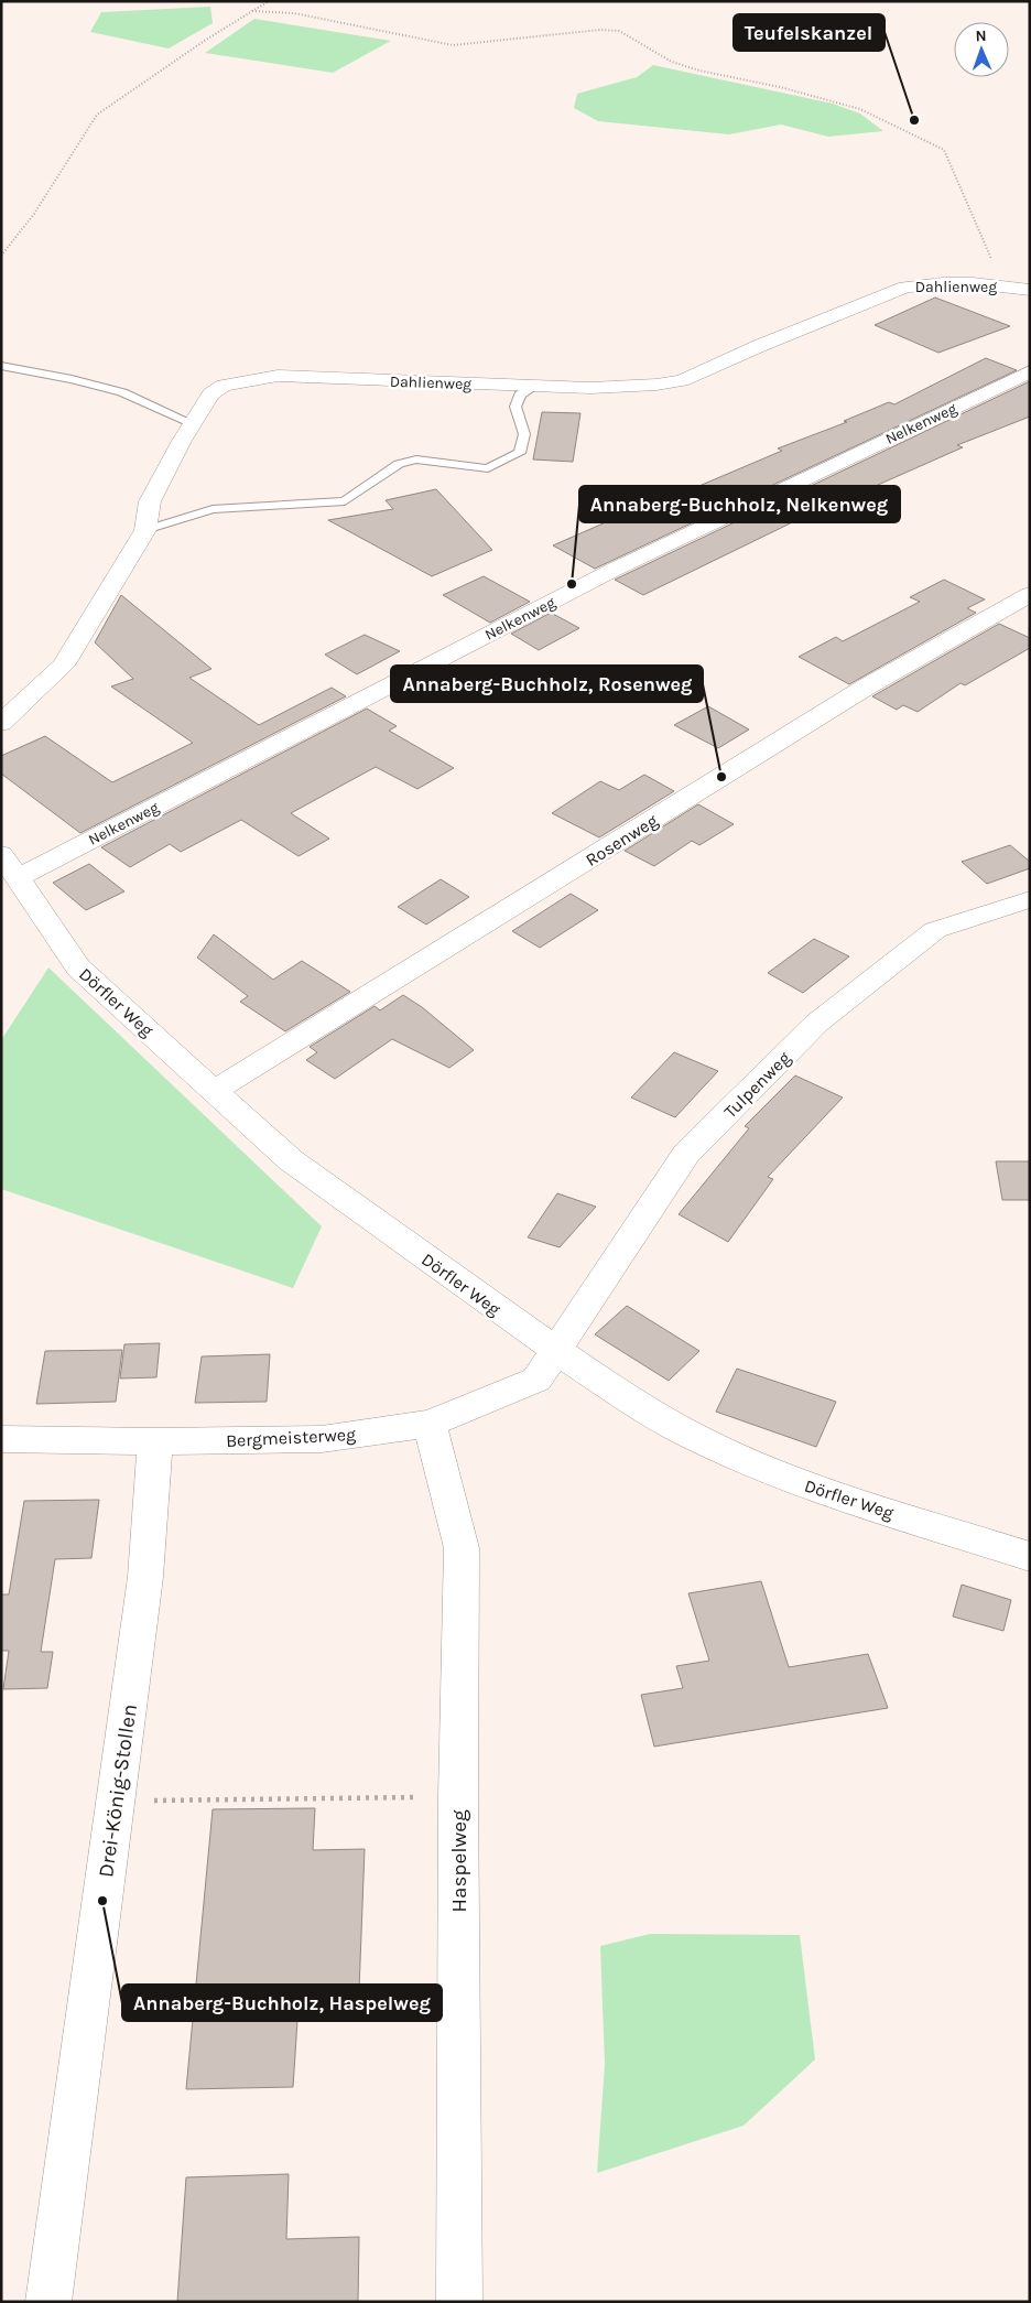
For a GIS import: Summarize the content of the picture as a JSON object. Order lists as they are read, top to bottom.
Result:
{
  "streets": {
    "street": [
      "Dahlienweg",
      "Nelkenweg",
      "Rosenweg",
      "Dörfler Weg",
      "Tulpenweg",
      "Bergmeisterweg",
      "Drei-König-Stollen",
      "Haspelweg"
    ]
  },
  "crossings": [
    ["Nelkenweg", "Dörfler Weg"],
    ["Rosenweg", "Dörfler Weg"],
    ["Dörfler Weg", "Tulpenweg"],
    ["Dörfler Weg", "Bergmeisterweg"],
    ["Tulpenweg", "Bergmeisterweg"],
    ["Bergmeisterweg", "Drei-König-Stollen"],
    ["Bergmeisterweg", "Haspelweg"]
  ],
  "places": [
    "Teufelskanzel",
    "Annaberg-Buchholz, Nelkenweg",
    "Annaberg-Buchholz, Rosenweg",
    "Annaberg-Buchholz, Haspelweg"
  ],
  "north": "top"
}
